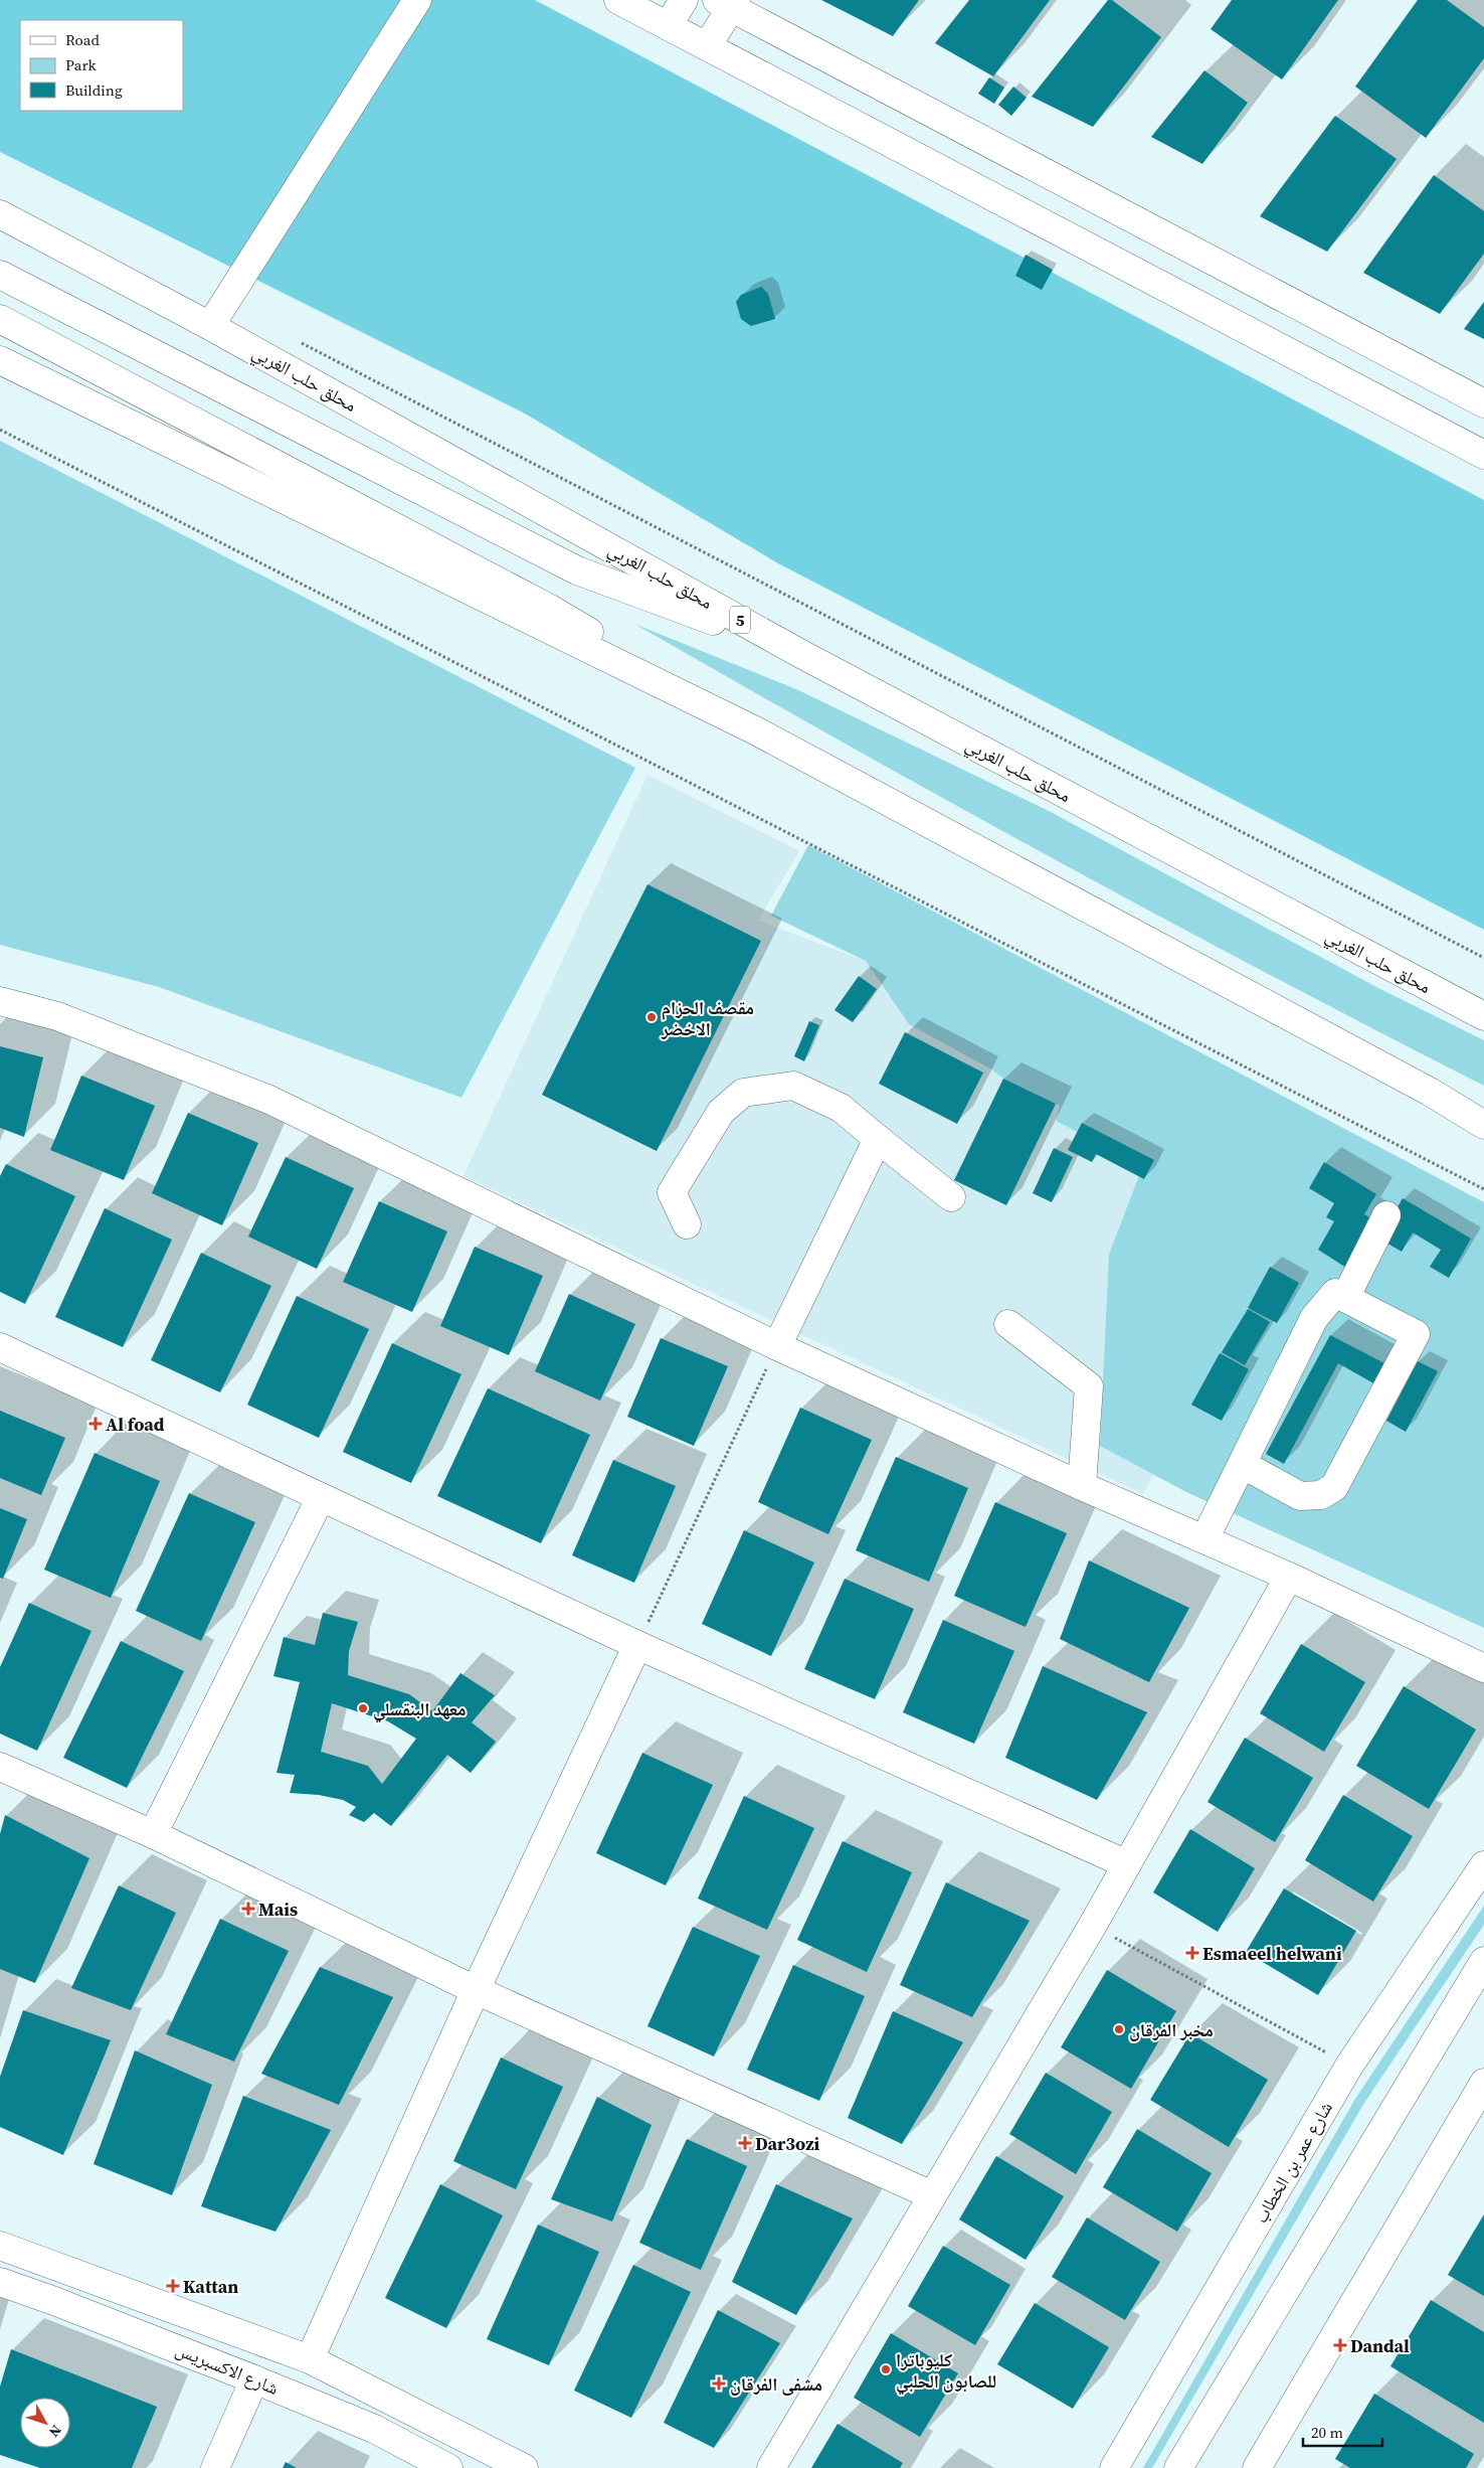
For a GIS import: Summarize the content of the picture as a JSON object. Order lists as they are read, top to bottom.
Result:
{
  "streets": {
    "main road": [
      "محلق حلب الغربي",
      "5",
      "شارع عمر بن الخطاب",
      "شارع الاكسبريس"
    ]
  },
  "places": {
    "other": [
      "مقصف الحزام الاخضر",
      "معهد البنقسلي",
      "مخبر الفرقان",
      "كليوباترا للصابون الحلبي"
    ],
    "health": [
      "Al foad",
      "Mais",
      "Esmaeel helwani",
      "Dar3ozi",
      "Kattan",
      "Dandal",
      "مشفى الفرقان"
    ]
  },
  "legend": ["Road", "Park", "Building"],
  "scale_bar": "20 m",
  "north": "bottom right"
}
